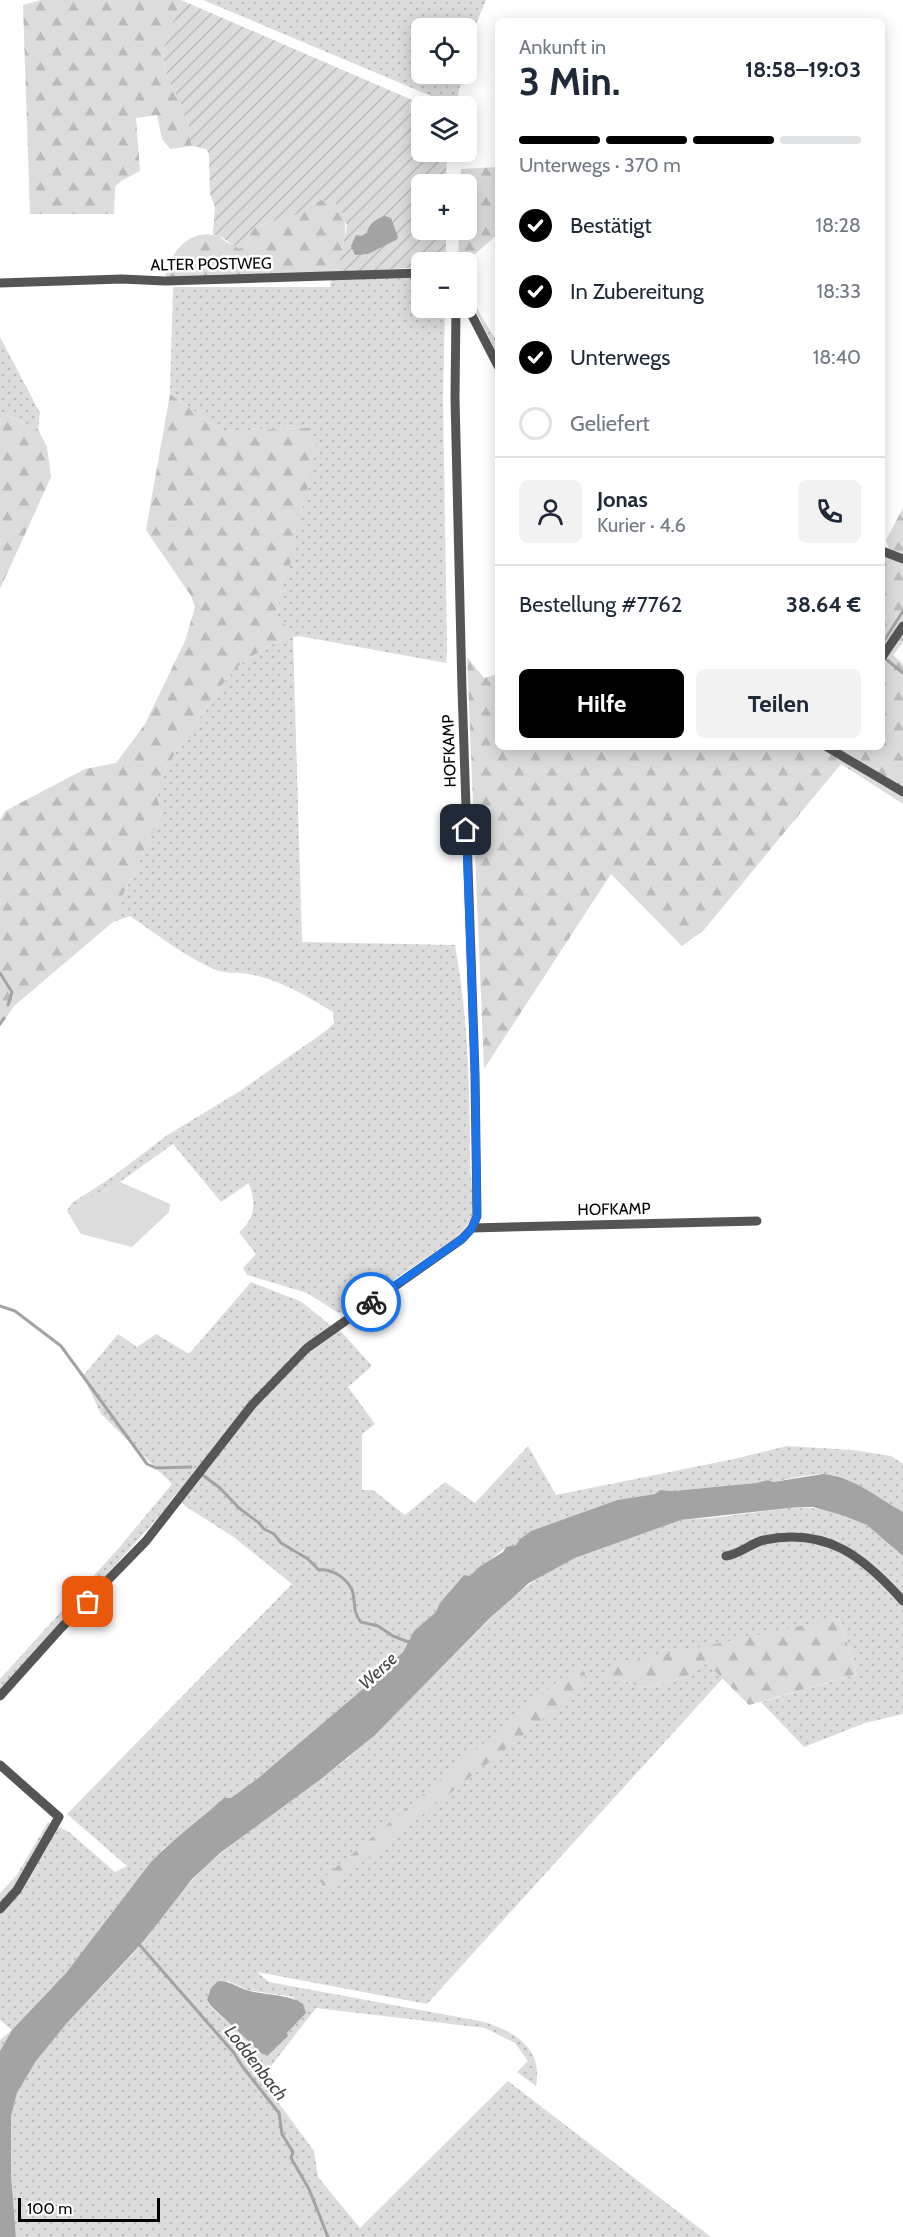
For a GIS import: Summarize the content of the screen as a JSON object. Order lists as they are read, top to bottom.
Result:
{
  "streets": {
    "street": ["ALTER POSTWEG", "HOFKAMP"]
  },
  "water": ["Werse", "Loddenbach"],
  "scale_bar": "100 m",
  "page": {
    "map_buttons": ["+", "−"],
    "heading": ["3 Min.", "Ankunft in", "18:58–19:03"],
    "panel": [
      "Jonas",
      "Kurier · 4.6",
      "Bestellung #7762",
      "38.64 €"
    ],
    "bar": "Unterwegs · 370 m",
    "list": [
      ["Bestätigt", "18:28"],
      ["In Zubereitung", "18:33"],
      ["Unterwegs", "18:40"],
      "Geliefert"
    ],
    "buttons": ["Hilfe", "Teilen"],
    "scale": "100 m"
  }
}
